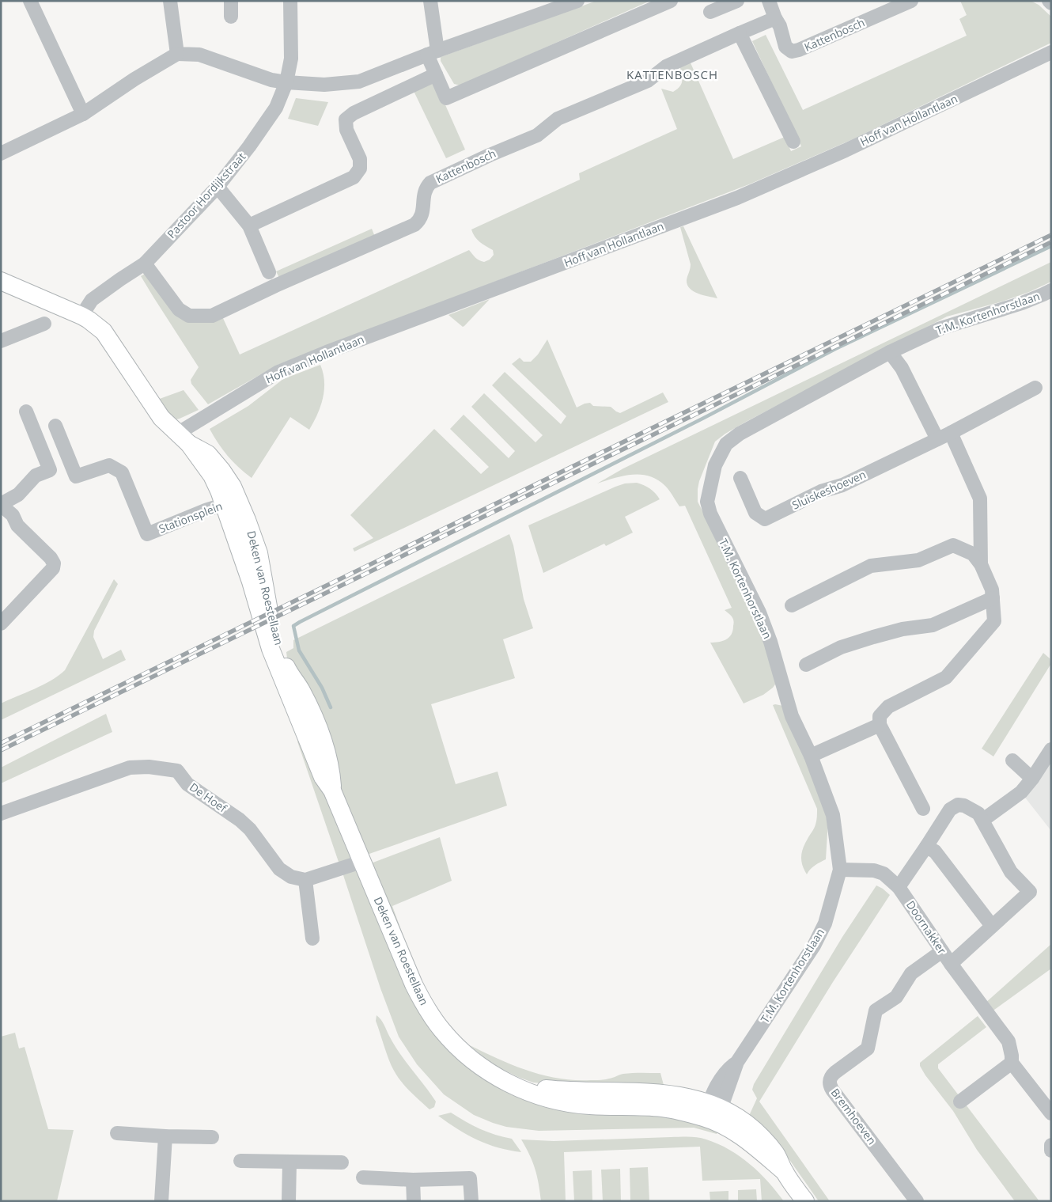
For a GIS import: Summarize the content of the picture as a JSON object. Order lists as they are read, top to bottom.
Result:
{
  "streets": {
    "main road": ["Deken van Roestellaan"],
    "street": [
      "Kattenbosch",
      "Hoff van Hollantlaan",
      "Pastoor Hordijkstraat",
      "T.M. Kortenhorstlaan",
      "Sluiskeshoeven",
      "Stationsplein",
      "De Hoef",
      "Doornakker",
      "Bremhoeven"
    ]
  },
  "crossings": [
    ["Kattenbosch", "Pastoor Hordijkstraat"],
    ["Hoff van Hollantlaan", "Deken van Roestellaan"],
    ["Pastoor Hordijkstraat", "Deken van Roestellaan"],
    ["T.M. Kortenhorstlaan", "Deken van Roestellaan"],
    ["T.M. Kortenhorstlaan", "Doornakker"],
    ["Stationsplein", "Deken van Roestellaan"],
    ["Doornakker", "Bremhoeven"]
  ],
  "districts": ["KATTENBOSCH"]
}
